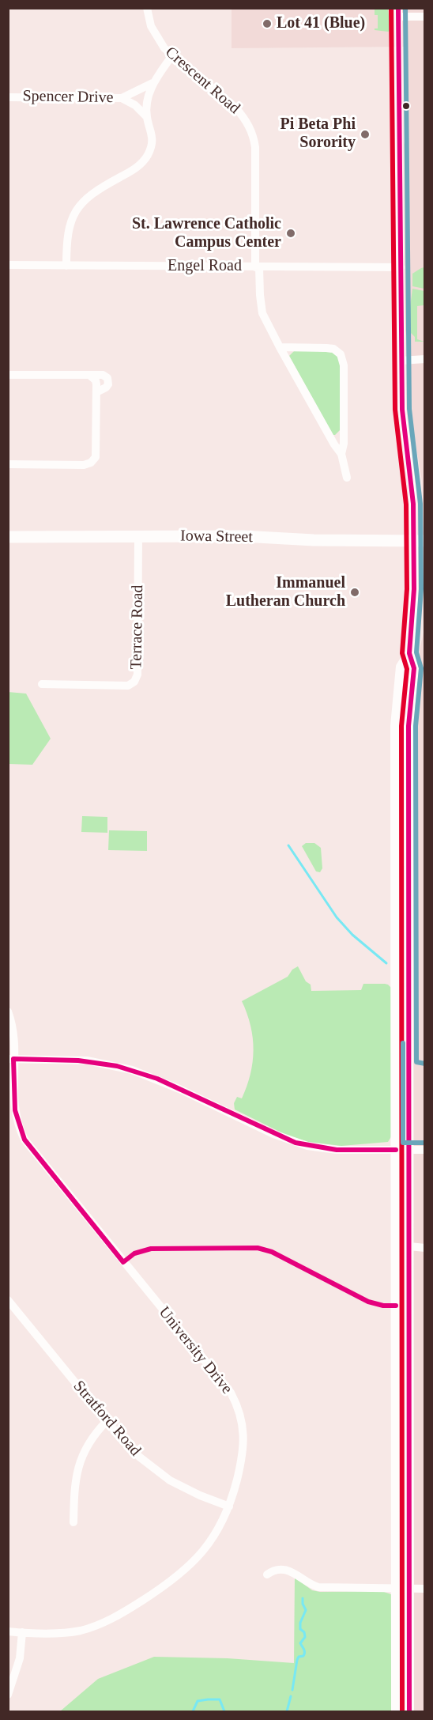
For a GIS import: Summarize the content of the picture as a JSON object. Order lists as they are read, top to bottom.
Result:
{
  "streets": {
    "highway": ["Iowa Street"],
    "street": [
      "Crescent Road",
      "Spencer Drive",
      "Engel Road",
      "Terrace Road",
      "University Drive",
      "Stratford Road"
    ]
  },
  "crossings": [
    ["Crescent Road", "Engel Road"],
    ["Iowa Street", "Terrace Road"],
    ["University Drive", "Stratford Road"]
  ],
  "places": [
    "Lot 41 (Blue)",
    "Pi Beta Phi Sorority",
    "St. Lawrence Catholic Campus Center",
    "Immanuel Lutheran Church"
  ]
}
